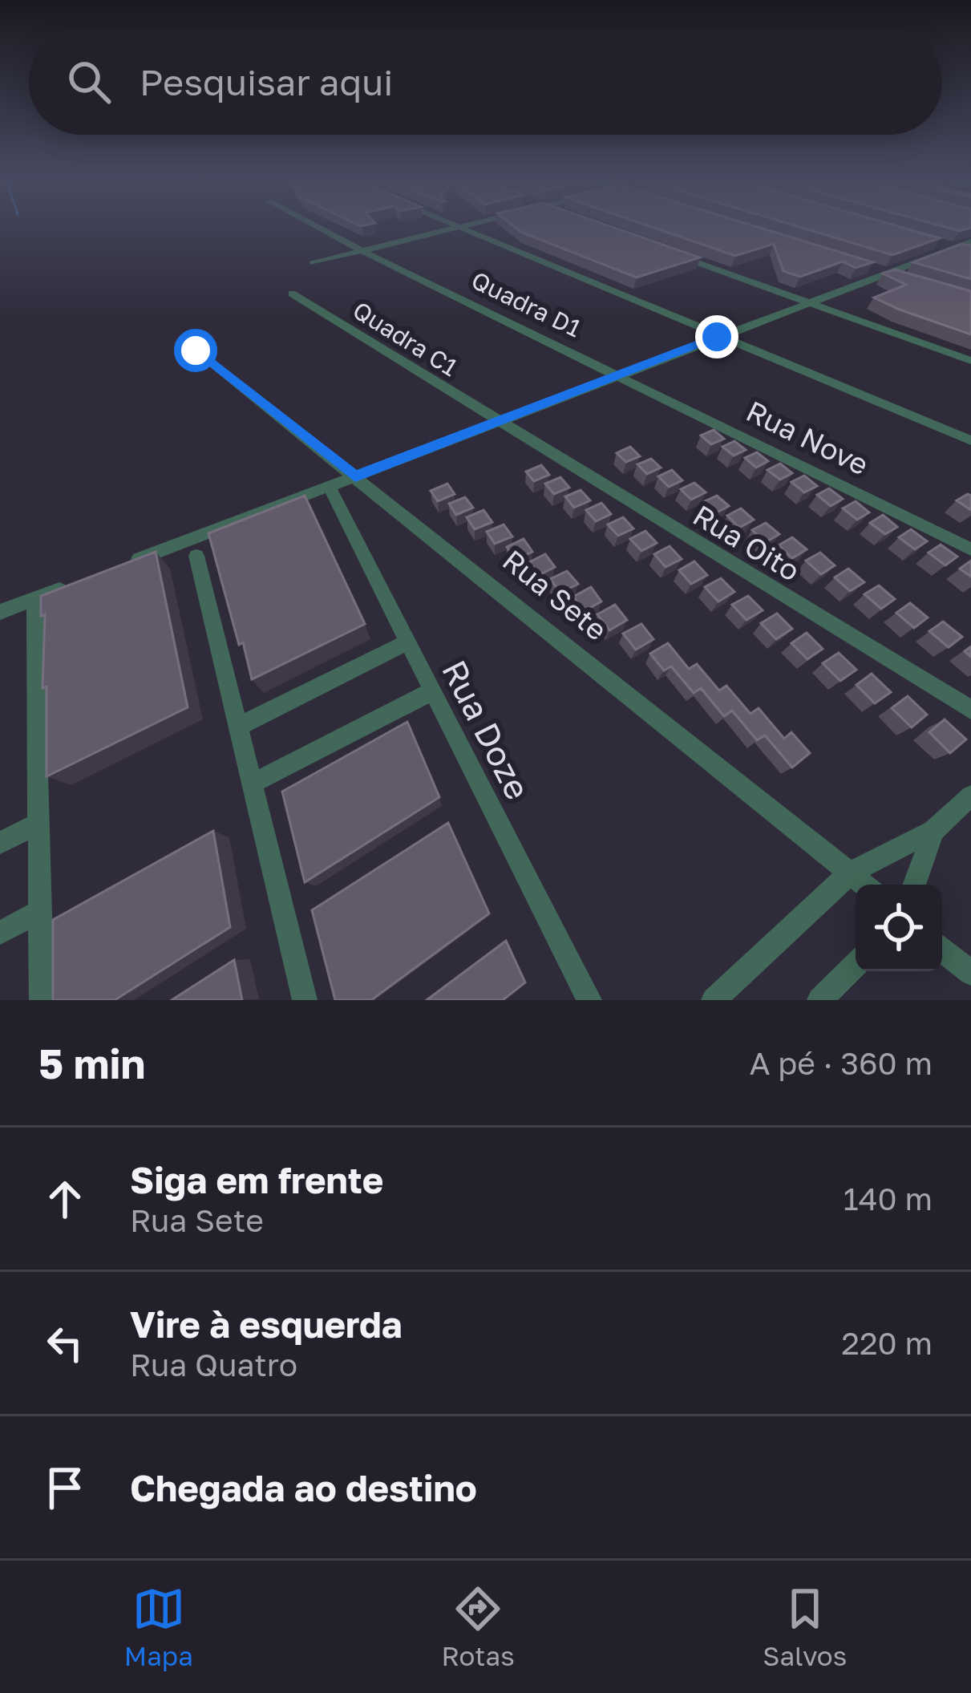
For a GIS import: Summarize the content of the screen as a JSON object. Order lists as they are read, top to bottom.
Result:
{
  "streets": {
    "street": [
      "Quadra D1",
      "Quadra C1",
      "Rua Nove",
      "Rua Oito",
      "Rua Sete",
      "Rua Doze"
    ]
  },
  "crossings": [
    ["Quadra D1", "Rua Nove"],
    ["Quadra C1", "Rua Oito"]
  ],
  "page": {
    "search": "Pesquisar aqui",
    "heading": ["5 min", "A pé · 360 m"],
    "list": [
      ["Siga em frente", "Rua Sete", "140 m"],
      ["Vire à esquerda", "Rua Quatro", "220 m"],
      "Chegada ao destino"
    ],
    "nav": ["Mapa", "Rotas", "Salvos"]
  }
}
